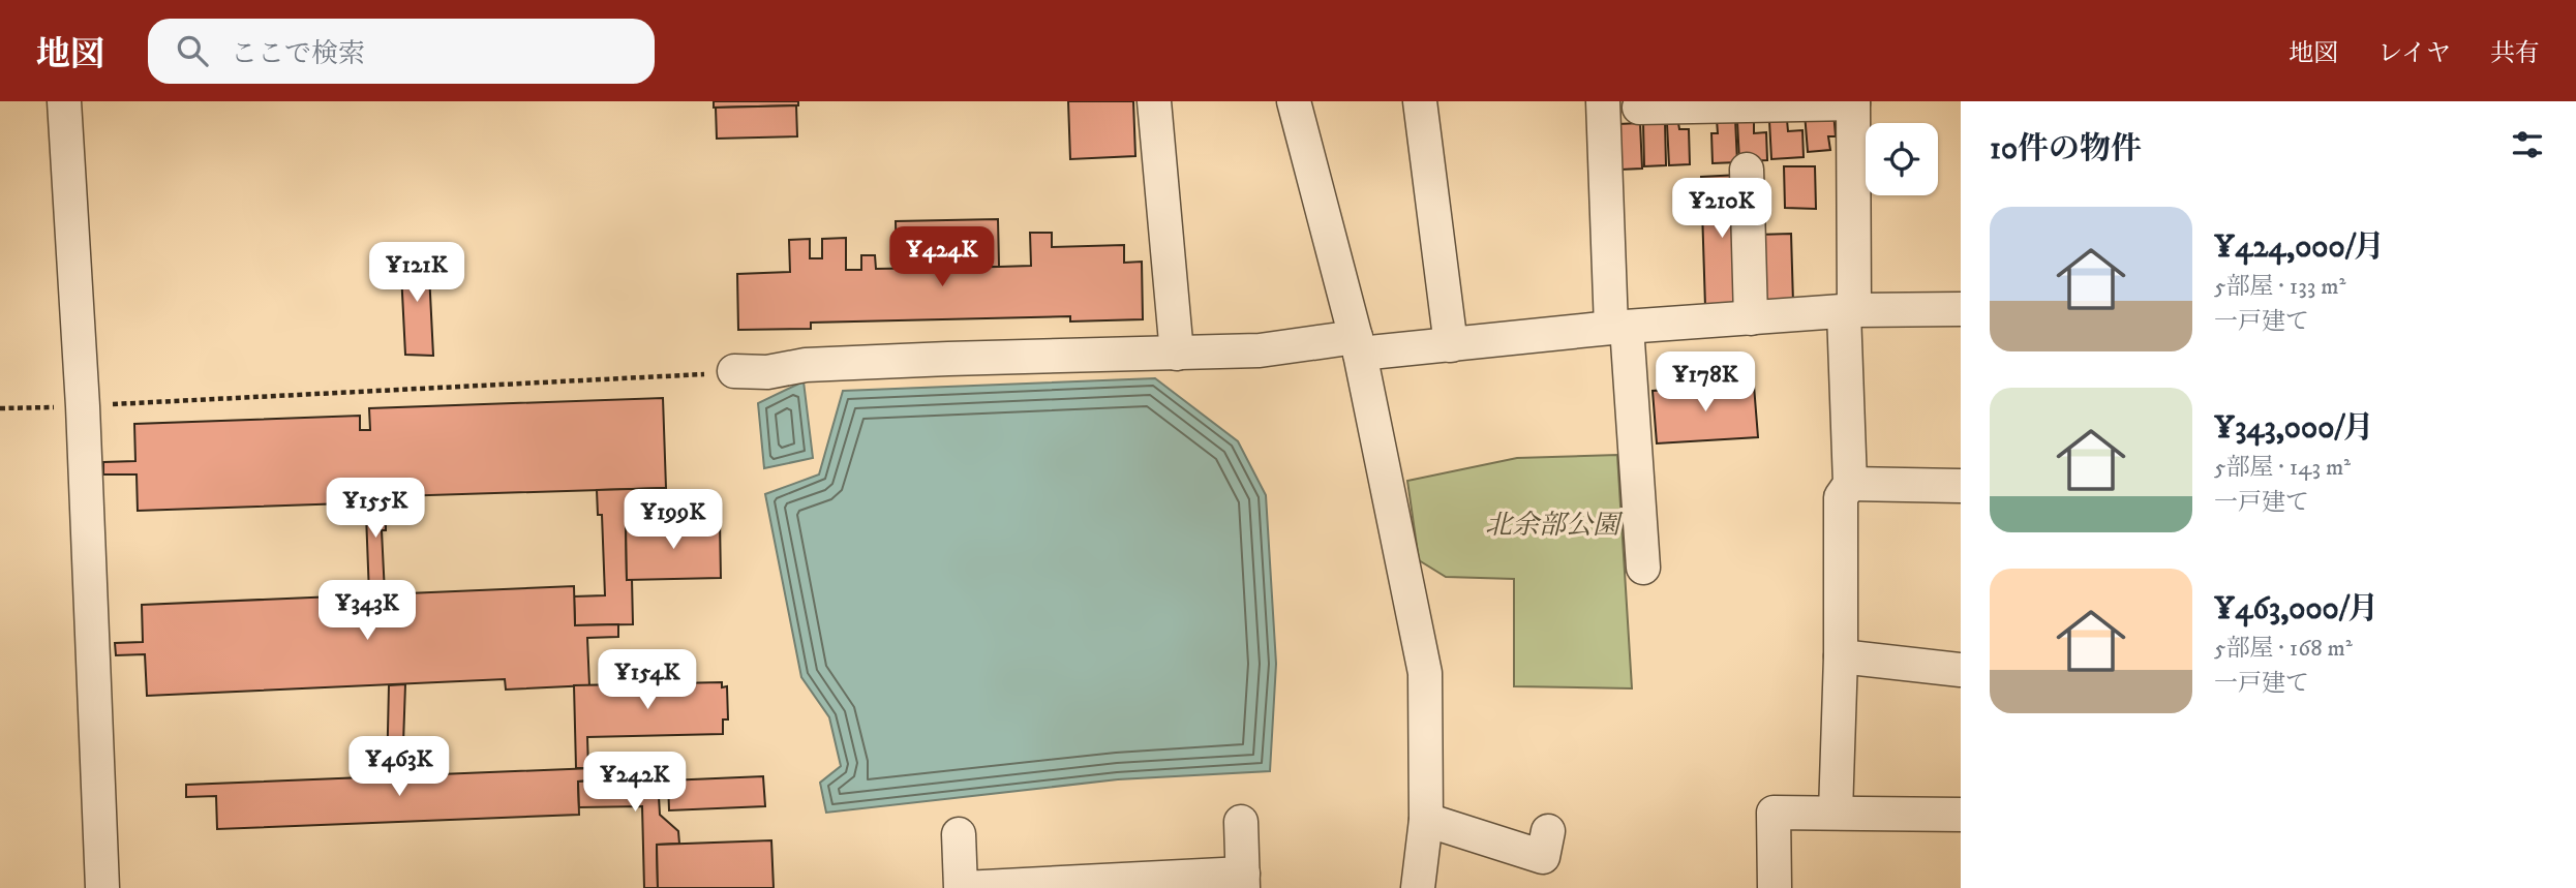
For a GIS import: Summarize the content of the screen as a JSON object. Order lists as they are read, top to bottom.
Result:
{
  "parks": ["北余部公園"],
  "page": {
    "header": "地図",
    "search": "ここで検索",
    "nav": ["地図", "レイヤ", "共有"],
    "heading": "10件の物件",
    "price": [
      "¥210K",
      "¥424K",
      "¥121K",
      "¥178K",
      "¥155K",
      "¥199K",
      "¥343K",
      "¥154K",
      "¥463K",
      "¥242K"
    ],
    "list": [
      {
        "name": "¥424,000/月",
        "note": "5部屋 · 133 m² · 一戸建て"
      },
      {
        "name": "¥343,000/月",
        "note": "5部屋 · 143 m² · 一戸建て"
      },
      {
        "name": "¥463,000/月",
        "note": "5部屋 · 168 m² · 一戸建て"
      }
    ]
  }
}
